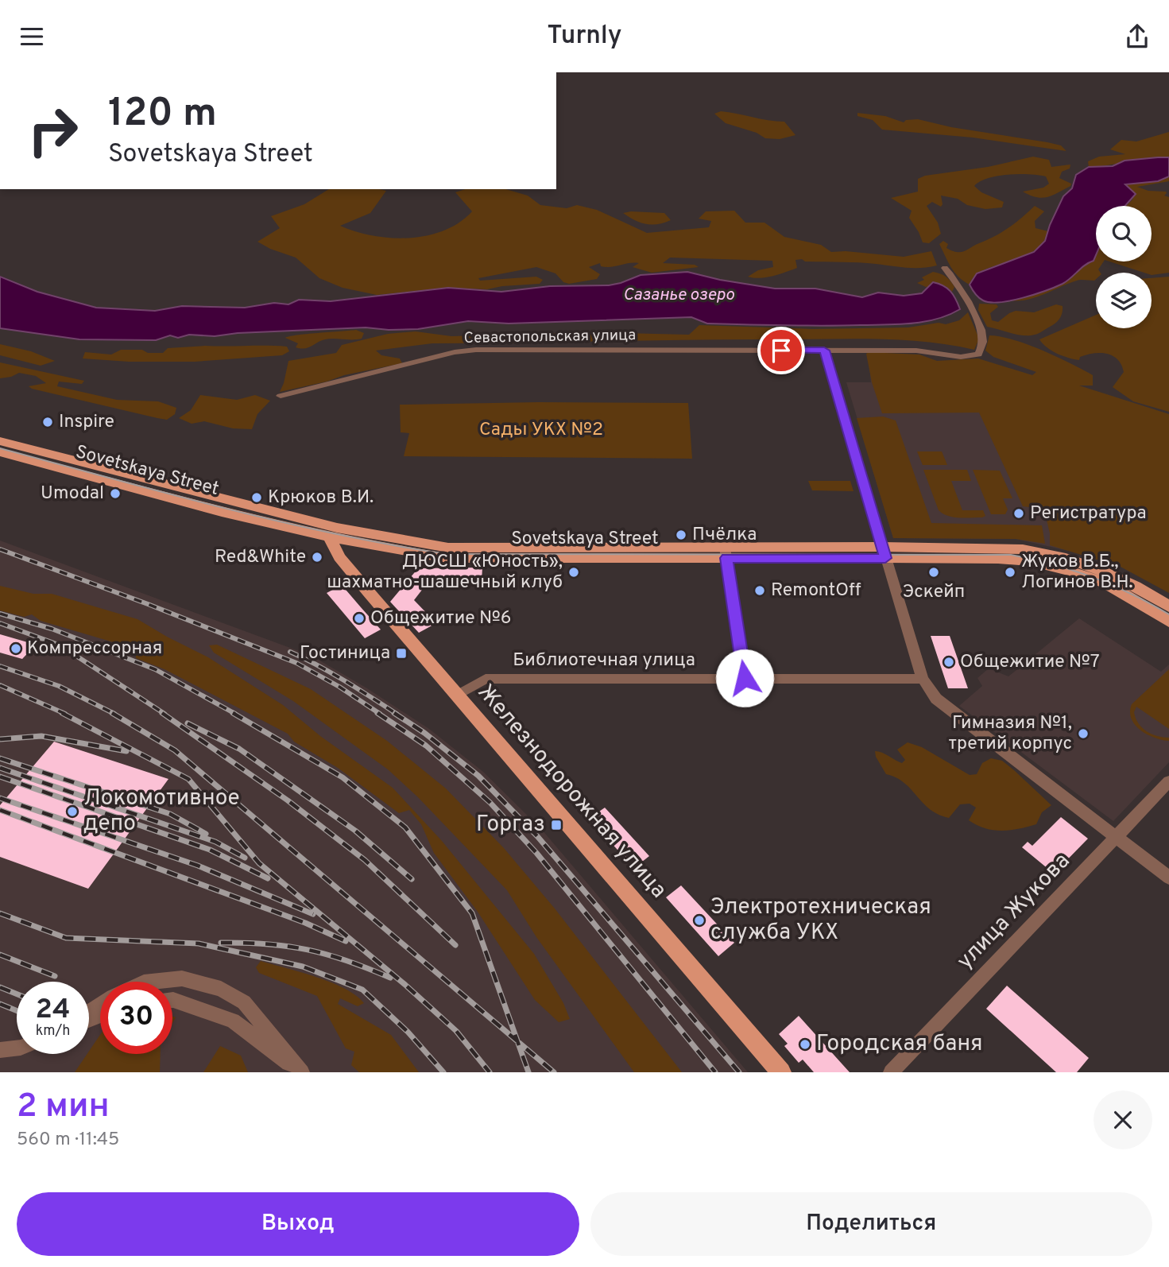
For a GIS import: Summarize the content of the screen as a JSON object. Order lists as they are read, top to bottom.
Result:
{
  "streets": {
    "main road": ["Sovetskaya Street", "Железнодорожная улица"],
    "street": ["Севастопольская улица", "Библиотечная улица", "улица Жукова"]
  },
  "crossings": [
    ["Sovetskaya Street", "Железнодорожная улица"],
    ["Библиотечная улица", "Железнодорожная улица"]
  ],
  "water": ["Сазанье озеро"],
  "parks": ["Сады УКХ №2"],
  "places": {
    "other": [
      "Inspire",
      "Umodal",
      "Крюков В.И.",
      "Регистратура",
      "Пчёлка",
      "Red&White",
      "ДЮСШ «Юность», шахматно-шашечный клуб",
      "Эскейп",
      "Жуков В.Б., Логинов В.Н.",
      "RemontOff",
      "Общежитие №6",
      "Компрессорная",
      "Общежитие №7",
      "Гимназия №1, третий корпус",
      "Локомотивное депо",
      "Электротехническая служба УКХ",
      "Городская баня"
    ],
    "transit": ["Гостиница", "Горгаз"]
  },
  "page": {
    "header": "Turnly",
    "turn": ["120 m", "Sovetskaya Street"],
    "speed": "24 km/h",
    "limit": "30",
    "heading": ["2 мин", "560 m · 11:45"],
    "buttons": ["Выход", "Поделиться"]
  }
}
